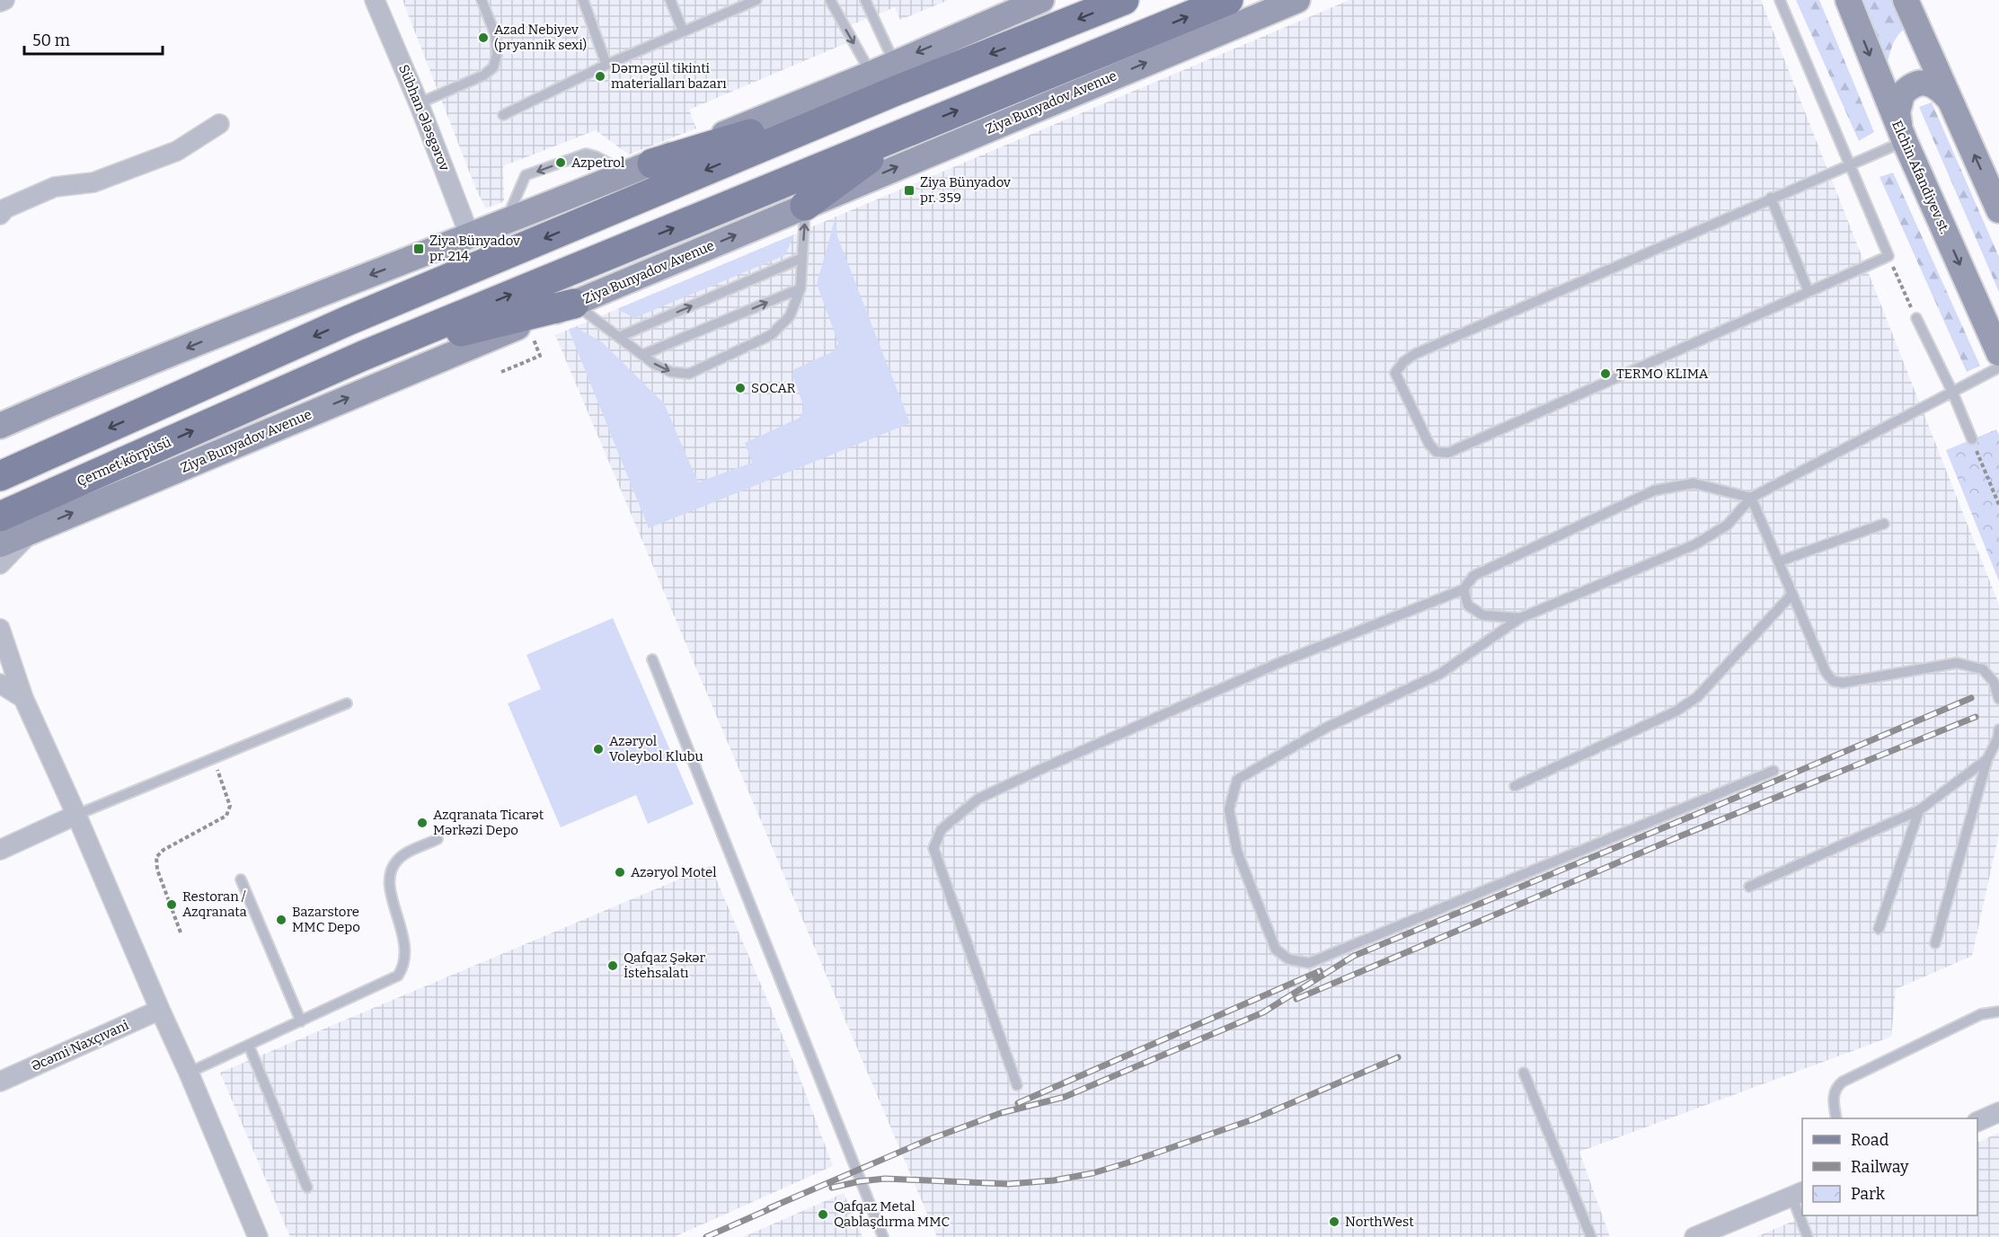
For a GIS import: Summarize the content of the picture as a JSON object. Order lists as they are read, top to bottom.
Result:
{
  "streets": {
    "main road": ["Ziya Bunyadov Avenue", "Elchin Afandiyev st.", "Çermet körpüsü"],
    "street": ["Sübhan Ələsgərov", "Əcəmi Naxçıvani"]
  },
  "crossings": [
    ["Ziya Bunyadov Avenue", "Çermet körpüsü"]
  ],
  "places": {
    "other": [
      "Azad Nebiyev (pryannik sexi)",
      "Dərnəgül tikinti materialları bazarı",
      "Azpetrol",
      "TERMO KLIMA",
      "SOCAR",
      "Azəryol Voleybol Klubu",
      "Azqranata Ticarət Mərkəzi Depo",
      "Azəryol Motel",
      "Restoran / Azqranata",
      "Bazarstore MMC Depo",
      "Qafqaz Şəkər İstehsalatı",
      "Qafqaz Metal Qablaşdırma MMC",
      "NorthWest"
    ],
    "transit": ["Ziya Bünyadov pr. 359", "Ziya Bünyadov pr. 214"]
  },
  "legend": ["Road", "Railway", "Park"],
  "scale_bar": "50 m"
}
